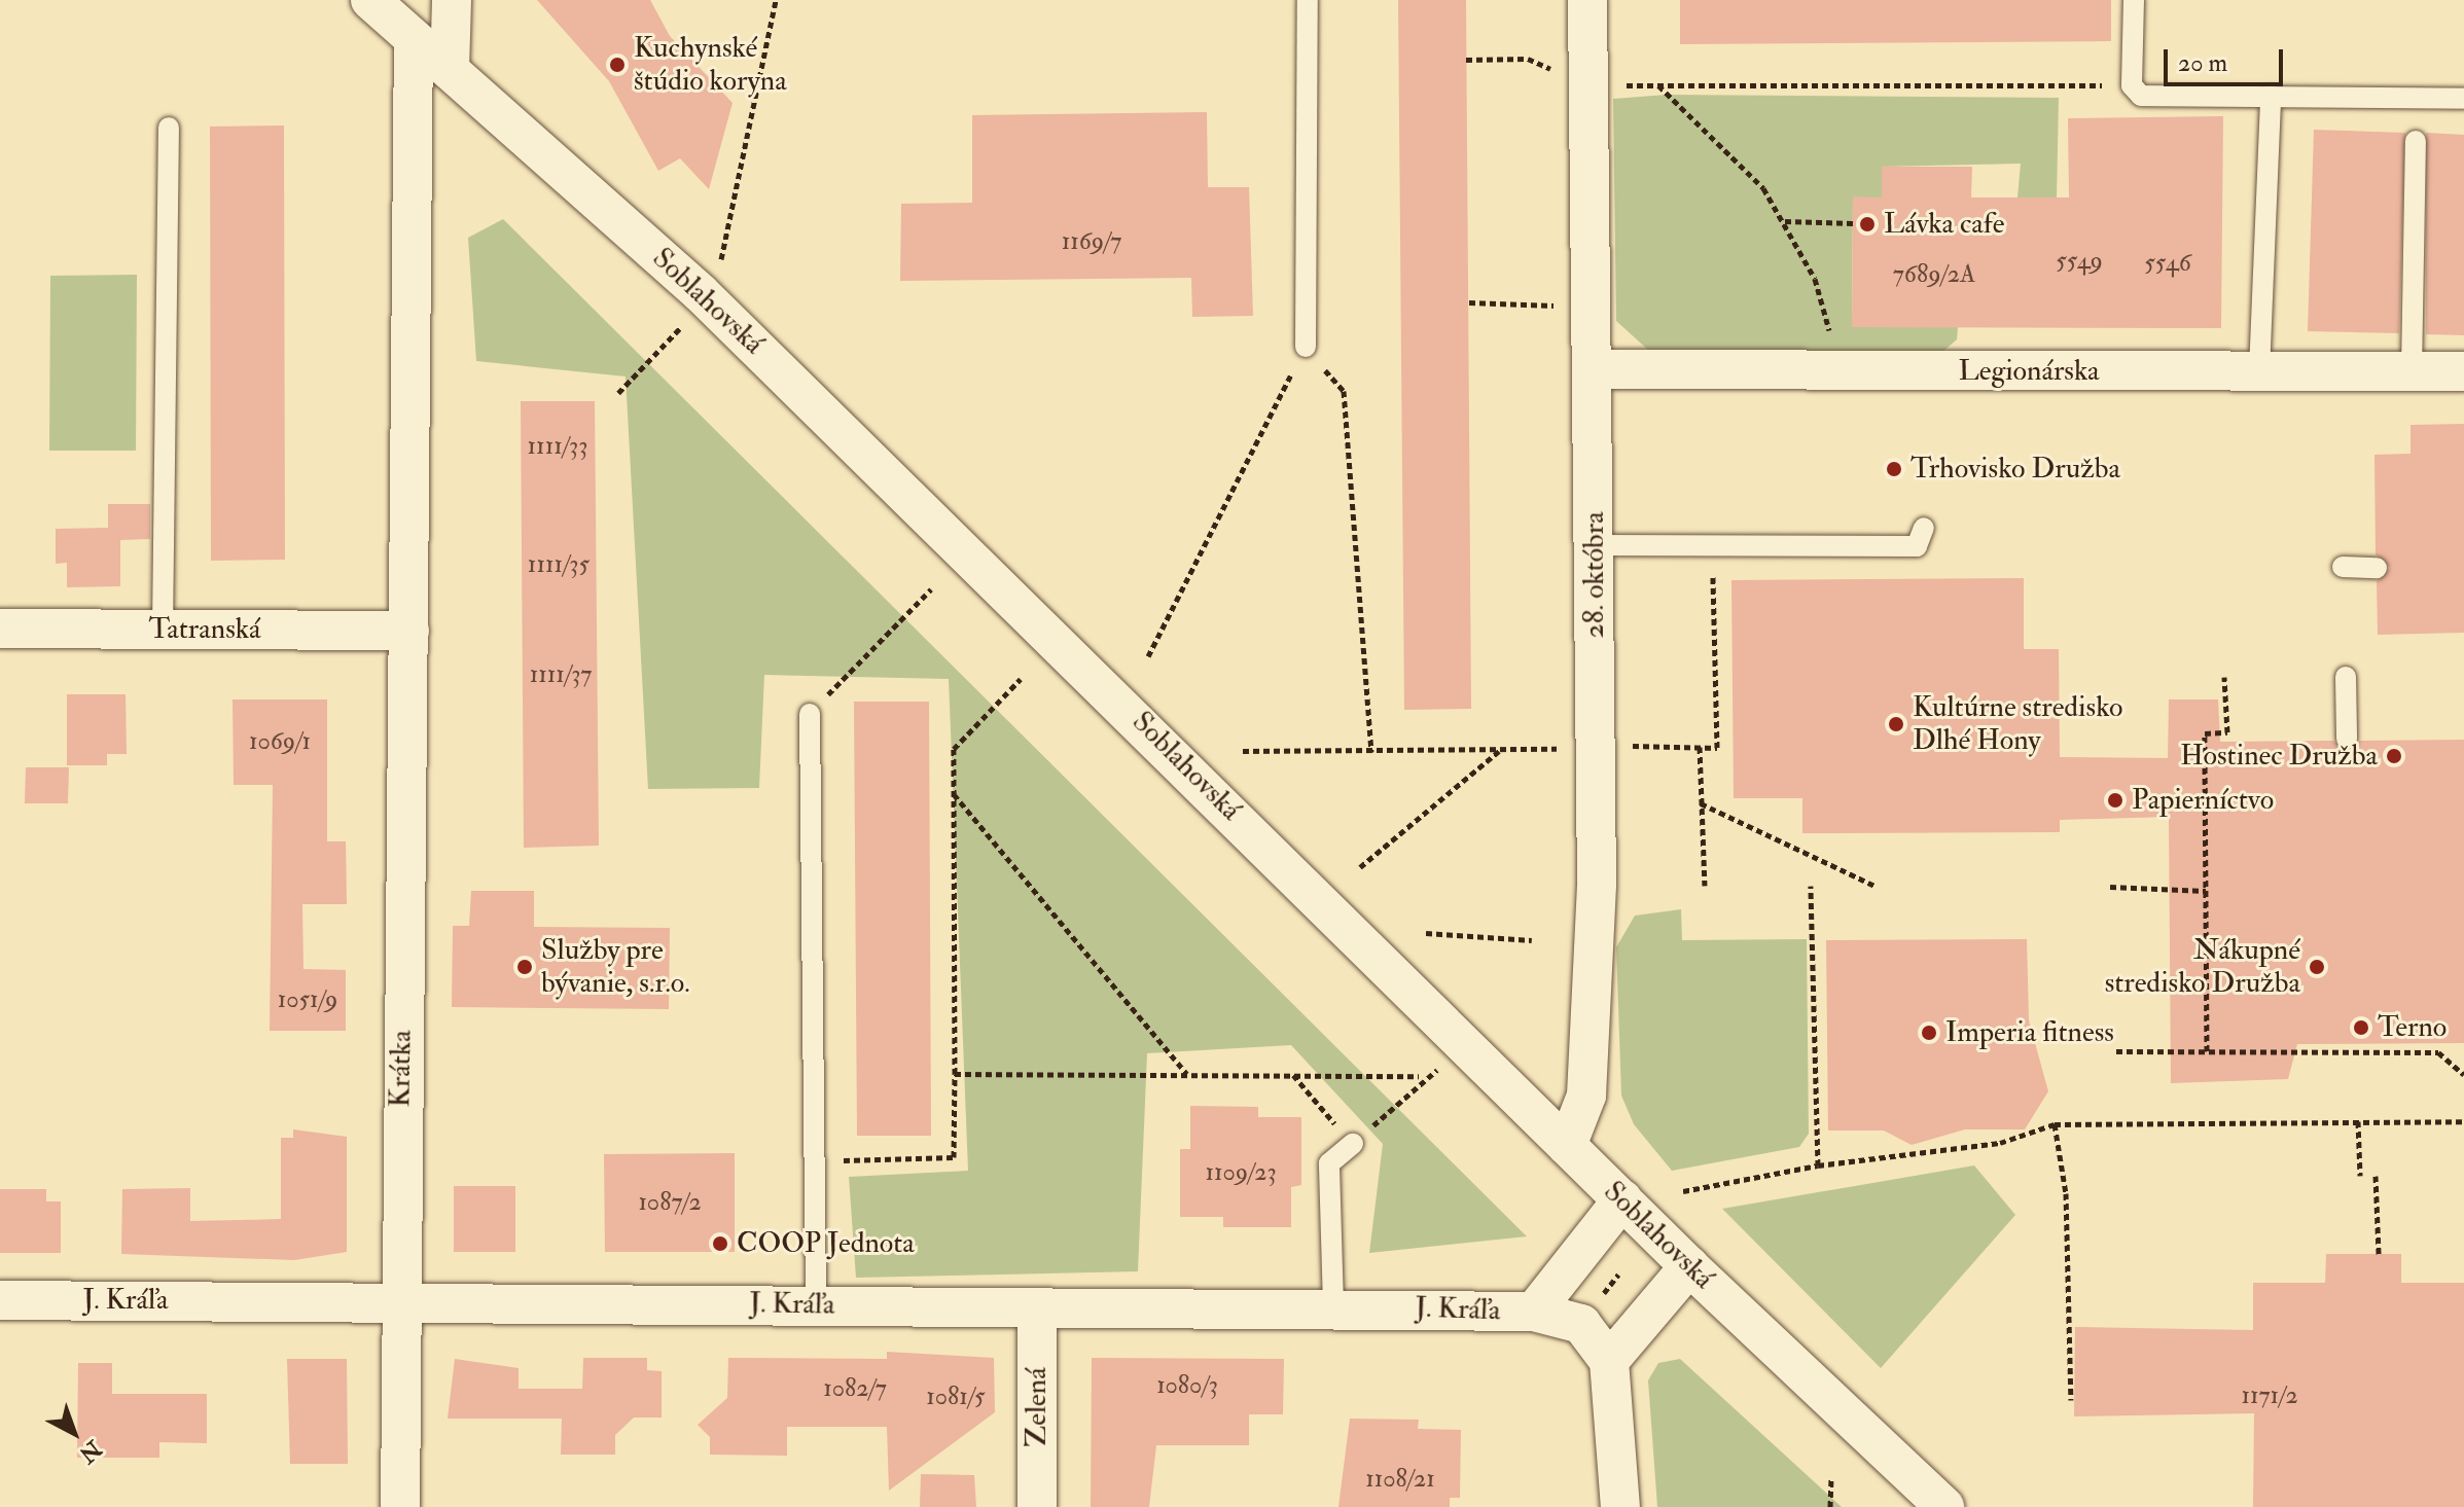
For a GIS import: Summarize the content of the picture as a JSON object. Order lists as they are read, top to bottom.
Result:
{
  "streets": {
    "street": [
      "Soblahovská",
      "Legionárska",
      "28. októbra",
      "Tatranská",
      "Krátka",
      "J. Kráľa",
      "Zelená"
    ]
  },
  "crossings": [
    ["Soblahovská", "28. októbra"],
    ["Legionárska", "28. októbra"],
    ["Tatranská", "Krátka"],
    ["Krátka", "J. Kráľa"],
    ["J. Kráľa", "Zelená"]
  ],
  "places": [
    "Kuchynské štúdio koryna",
    "Lávka cafe",
    "Trhovisko Družba",
    "Kultúrne stredisko Dlhé Hony",
    "Hostinec Družba",
    "Papierníctvo",
    "Služby pre bývanie, s.r.o.",
    "Nákupné stredisko Družba",
    "Terno",
    "Imperia fitness",
    "COOP Jednota"
  ],
  "house_numbers": [
    "1169/7",
    "5549",
    "5546",
    "7689/2A",
    "1111/33",
    "1111/35",
    "1111/37",
    "1069/1",
    "1051/9",
    "1109/23",
    "1087/2",
    "1080/3",
    "1082/7",
    "1171/2",
    "1081/5",
    "1108/21"
  ],
  "scale_bar": "20 m",
  "north": "bottom right"
}
